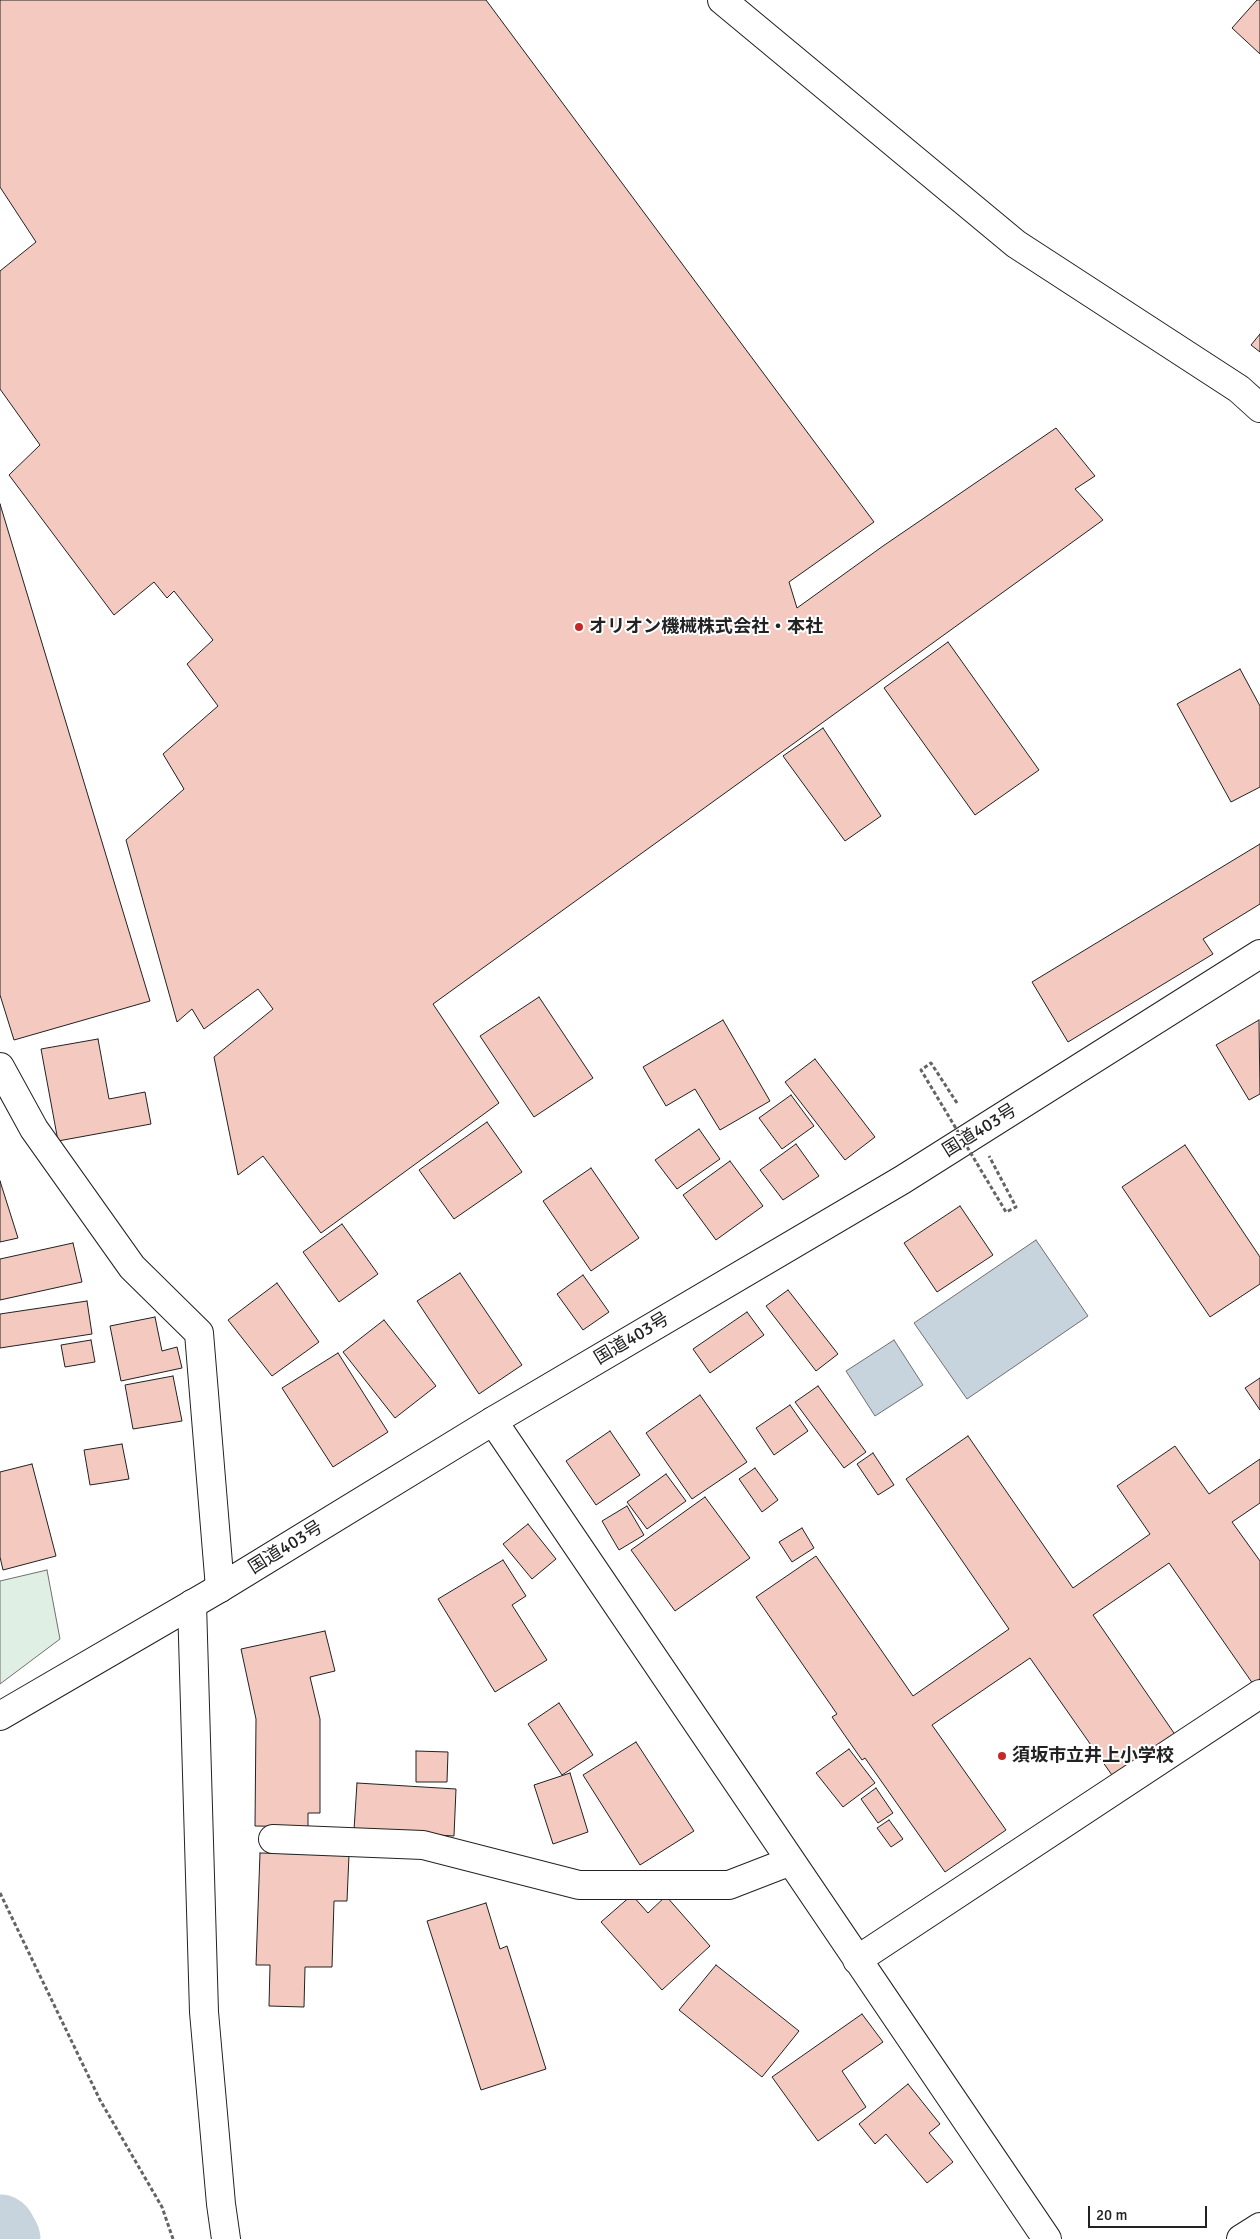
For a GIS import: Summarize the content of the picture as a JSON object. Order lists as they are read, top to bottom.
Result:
{
  "streets": {
    "main road": ["国道403号"]
  },
  "places": ["オリオン機械株式会社・本社", "須坂市立井上小学校"],
  "scale_bar": "20 m"
}
